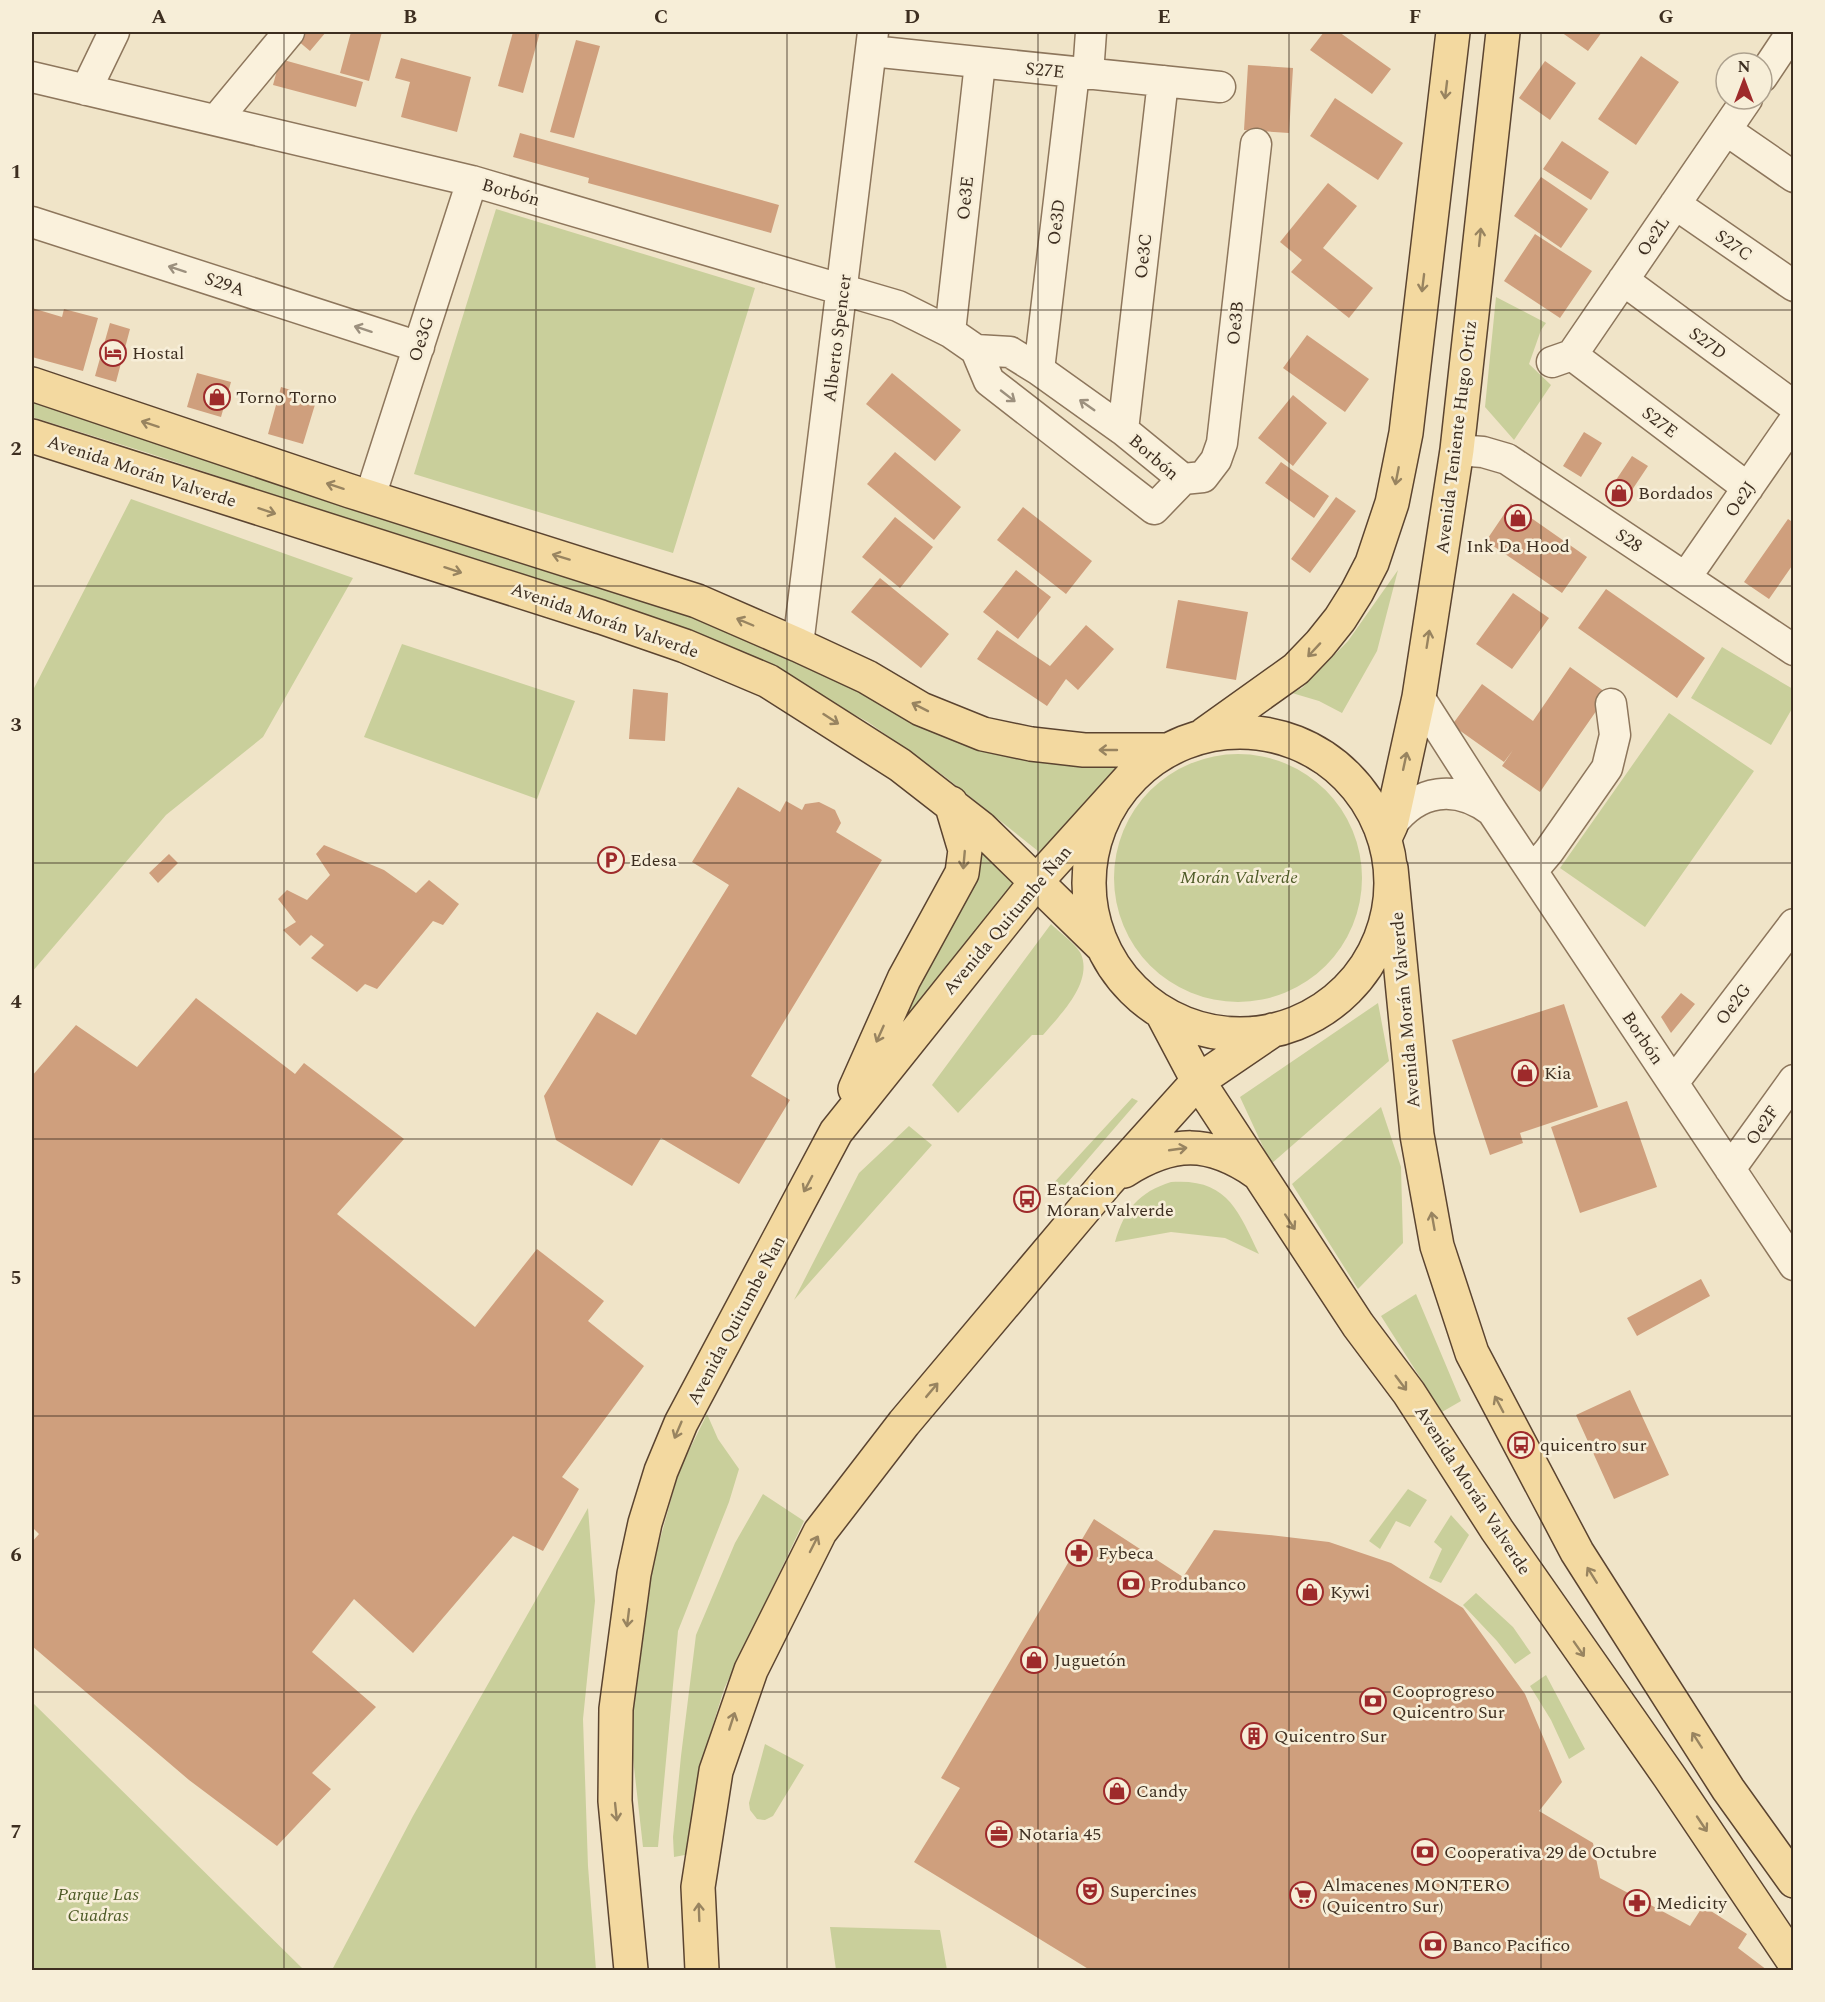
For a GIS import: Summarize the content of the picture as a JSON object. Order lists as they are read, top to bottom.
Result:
{
  "streets": {
    "main road": ["Avenida Teniente Hugo Ortiz", "Avenida Morán Valverde", "Avenida Quitumbe Ñan"],
    "street": [
      "S27E",
      "Borbón",
      "Oe3E",
      "Oe3D",
      "Oe2L",
      "S27C",
      "Oe3C",
      "S29A",
      "Oe3B",
      "Alberto Spencer",
      "Oe3G",
      "S27D",
      "Oe2J",
      "S28",
      "Oe2G",
      "Oe2F"
    ]
  },
  "crossings": [
    ["S27E", "Oe3E"],
    ["S27E", "Oe3D"],
    ["S27E", "Oe2L"],
    ["S27E", "Oe3C"],
    ["S27E", "Alberto Spencer"],
    ["S27E", "Oe2J"],
    ["Borbón", "Oe3E"],
    ["Borbón", "Oe3D"],
    ["Borbón", "Oe3C"],
    ["Borbón", "Oe3B"],
    ["Borbón", "Alberto Spencer"],
    ["Borbón", "Oe3G"],
    ["Borbón", "Avenida Teniente Hugo Ortiz"],
    ["Borbón", "Avenida Morán Valverde"],
    ["Borbón", "Oe2G"],
    ["Borbón", "Oe2F"],
    ["Oe2L", "S27C"],
    ["Oe2L", "S27D"],
    ["S29A", "Oe3G"],
    ["Avenida Teniente Hugo Ortiz", "Avenida Morán Valverde"],
    ["Avenida Teniente Hugo Ortiz", "S28"],
    ["Avenida Morán Valverde", "Avenida Quitumbe Ñan"],
    ["Oe2J", "S28"]
  ],
  "one_way": ["S29A"],
  "parks": ["Morán Valverde", "Parque Las Cuadras"],
  "places": {
    "hotel": ["Hostal"],
    "shop": [
      "Torno Torno",
      "Bordados",
      "Ink Da Hood",
      "Kia",
      "Kywi",
      "Juguetón",
      "Candy"
    ],
    "parking": ["Edesa"],
    "bus stop": ["Estacion Moran Valverde", "quicentro sur"],
    "pharmacy": ["Fybeca", "Medicity"],
    "bank": [
      "Produbanco",
      "Cooprogreso Quicentro Sur",
      "Cooperativa 29 de Octubre",
      "Banco Pacifico"
    ],
    "building": ["Quicentro Sur"],
    "office": ["Notaria 45"],
    "theatre": ["Supercines"],
    "supermarket": ["Almacenes MONTERO (Quicentro Sur)"]
  },
  "north": "top",
  "grid": {
    "columns": [
      "A",
      "B",
      "C",
      "D",
      "E",
      "F",
      "G"
    ],
    "rows": [
      "1",
      "2",
      "3",
      "4",
      "5",
      "6",
      "7"
    ]
  }
}
